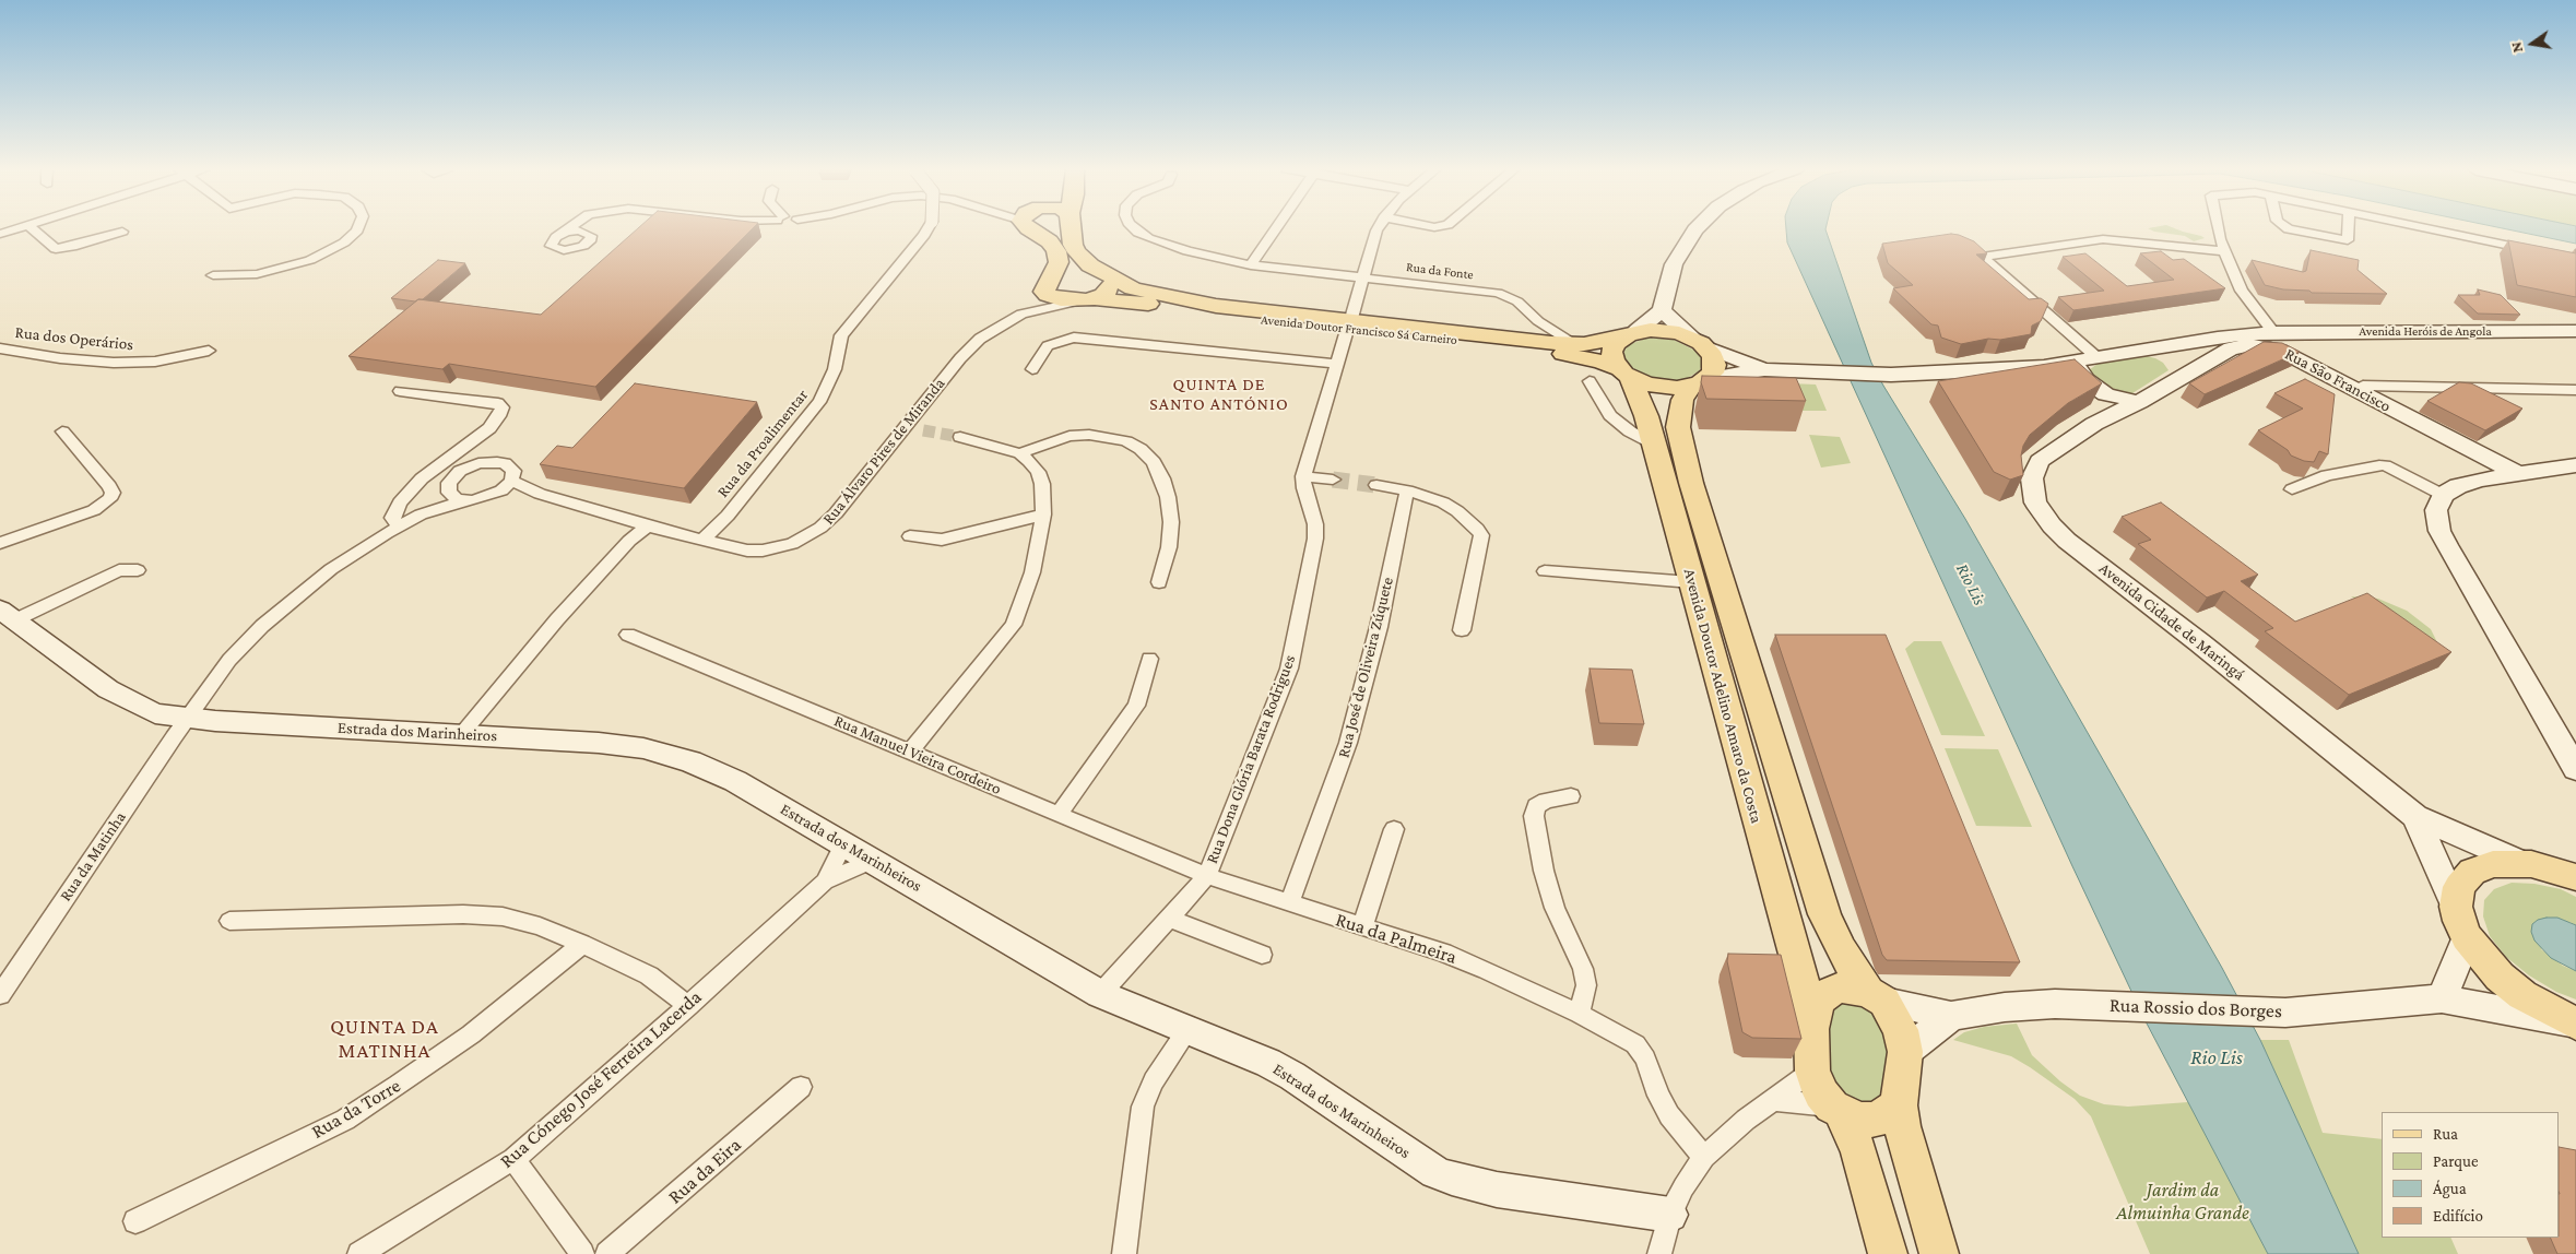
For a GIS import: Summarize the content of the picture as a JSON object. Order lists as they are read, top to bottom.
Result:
{
  "streets": {
    "main road": [
      "Avenida Doutor Francisco Sá Carneiro",
      "Avenida Heróis de Angola",
      "Rua São Francisco",
      "Avenida Cidade de Maringá",
      "Avenida Doutor Adelino Amaro da Costa",
      "Estrada dos Marinheiros",
      "Rua Rossio dos Borges"
    ],
    "street": [
      "Rua da Fonte",
      "Rua dos Operários",
      "Rua da Proalimentar",
      "Rua Álvaro Pires de Miranda",
      "Rua José de Oliveira Zúquete",
      "Rua Manuel Vieira Cordeiro",
      "Rua Dona Glória Barata Rodrigues",
      "Rua da Matinha",
      "Rua da Palmeira",
      "Rua Cónego José Ferreira Lacerda",
      "Rua da Torre",
      "Rua da Eira"
    ]
  },
  "crossings": [
    ["Rua da Fonte", "Avenida Doutor Francisco Sá Carneiro"],
    ["Rua da Fonte", "Rua Dona Glória Barata Rodrigues"],
    ["Avenida Doutor Francisco Sá Carneiro", "Rua Álvaro Pires de Miranda"],
    ["Avenida Doutor Francisco Sá Carneiro", "Avenida Doutor Adelino Amaro da Costa"],
    ["Avenida Doutor Francisco Sá Carneiro", "Rua Dona Glória Barata Rodrigues"],
    ["Avenida Heróis de Angola", "Rua São Francisco"],
    ["Avenida Heróis de Angola", "Avenida Cidade de Maringá"],
    ["Rua São Francisco", "Avenida Cidade de Maringá"],
    ["Rua da Proalimentar", "Rua Álvaro Pires de Miranda"],
    ["Rua Álvaro Pires de Miranda", "Estrada dos Marinheiros"],
    ["Rua Álvaro Pires de Miranda", "Rua da Matinha"],
    ["Rua José de Oliveira Zúquete", "Rua da Palmeira"],
    ["Avenida Doutor Adelino Amaro da Costa", "Rua Rossio dos Borges"],
    ["Estrada dos Marinheiros", "Rua Dona Glória Barata Rodrigues"],
    ["Estrada dos Marinheiros", "Rua da Matinha"],
    ["Estrada dos Marinheiros", "Rua Cónego José Ferreira Lacerda"],
    ["Rua Manuel Vieira Cordeiro", "Rua Dona Glória Barata Rodrigues"],
    ["Rua Manuel Vieira Cordeiro", "Rua da Palmeira"],
    ["Rua Dona Glória Barata Rodrigues", "Rua da Palmeira"]
  ],
  "districts": ["QUINTA DE SANTO ANTÓNIO", "QUINTA DA MATINHA"],
  "water": ["Rio Lis"],
  "parks": ["Jardim da Almuinha Grande"],
  "legend": [
    "Rua",
    "Parque",
    "Água",
    "Edifício"
  ],
  "north": "left"
}
